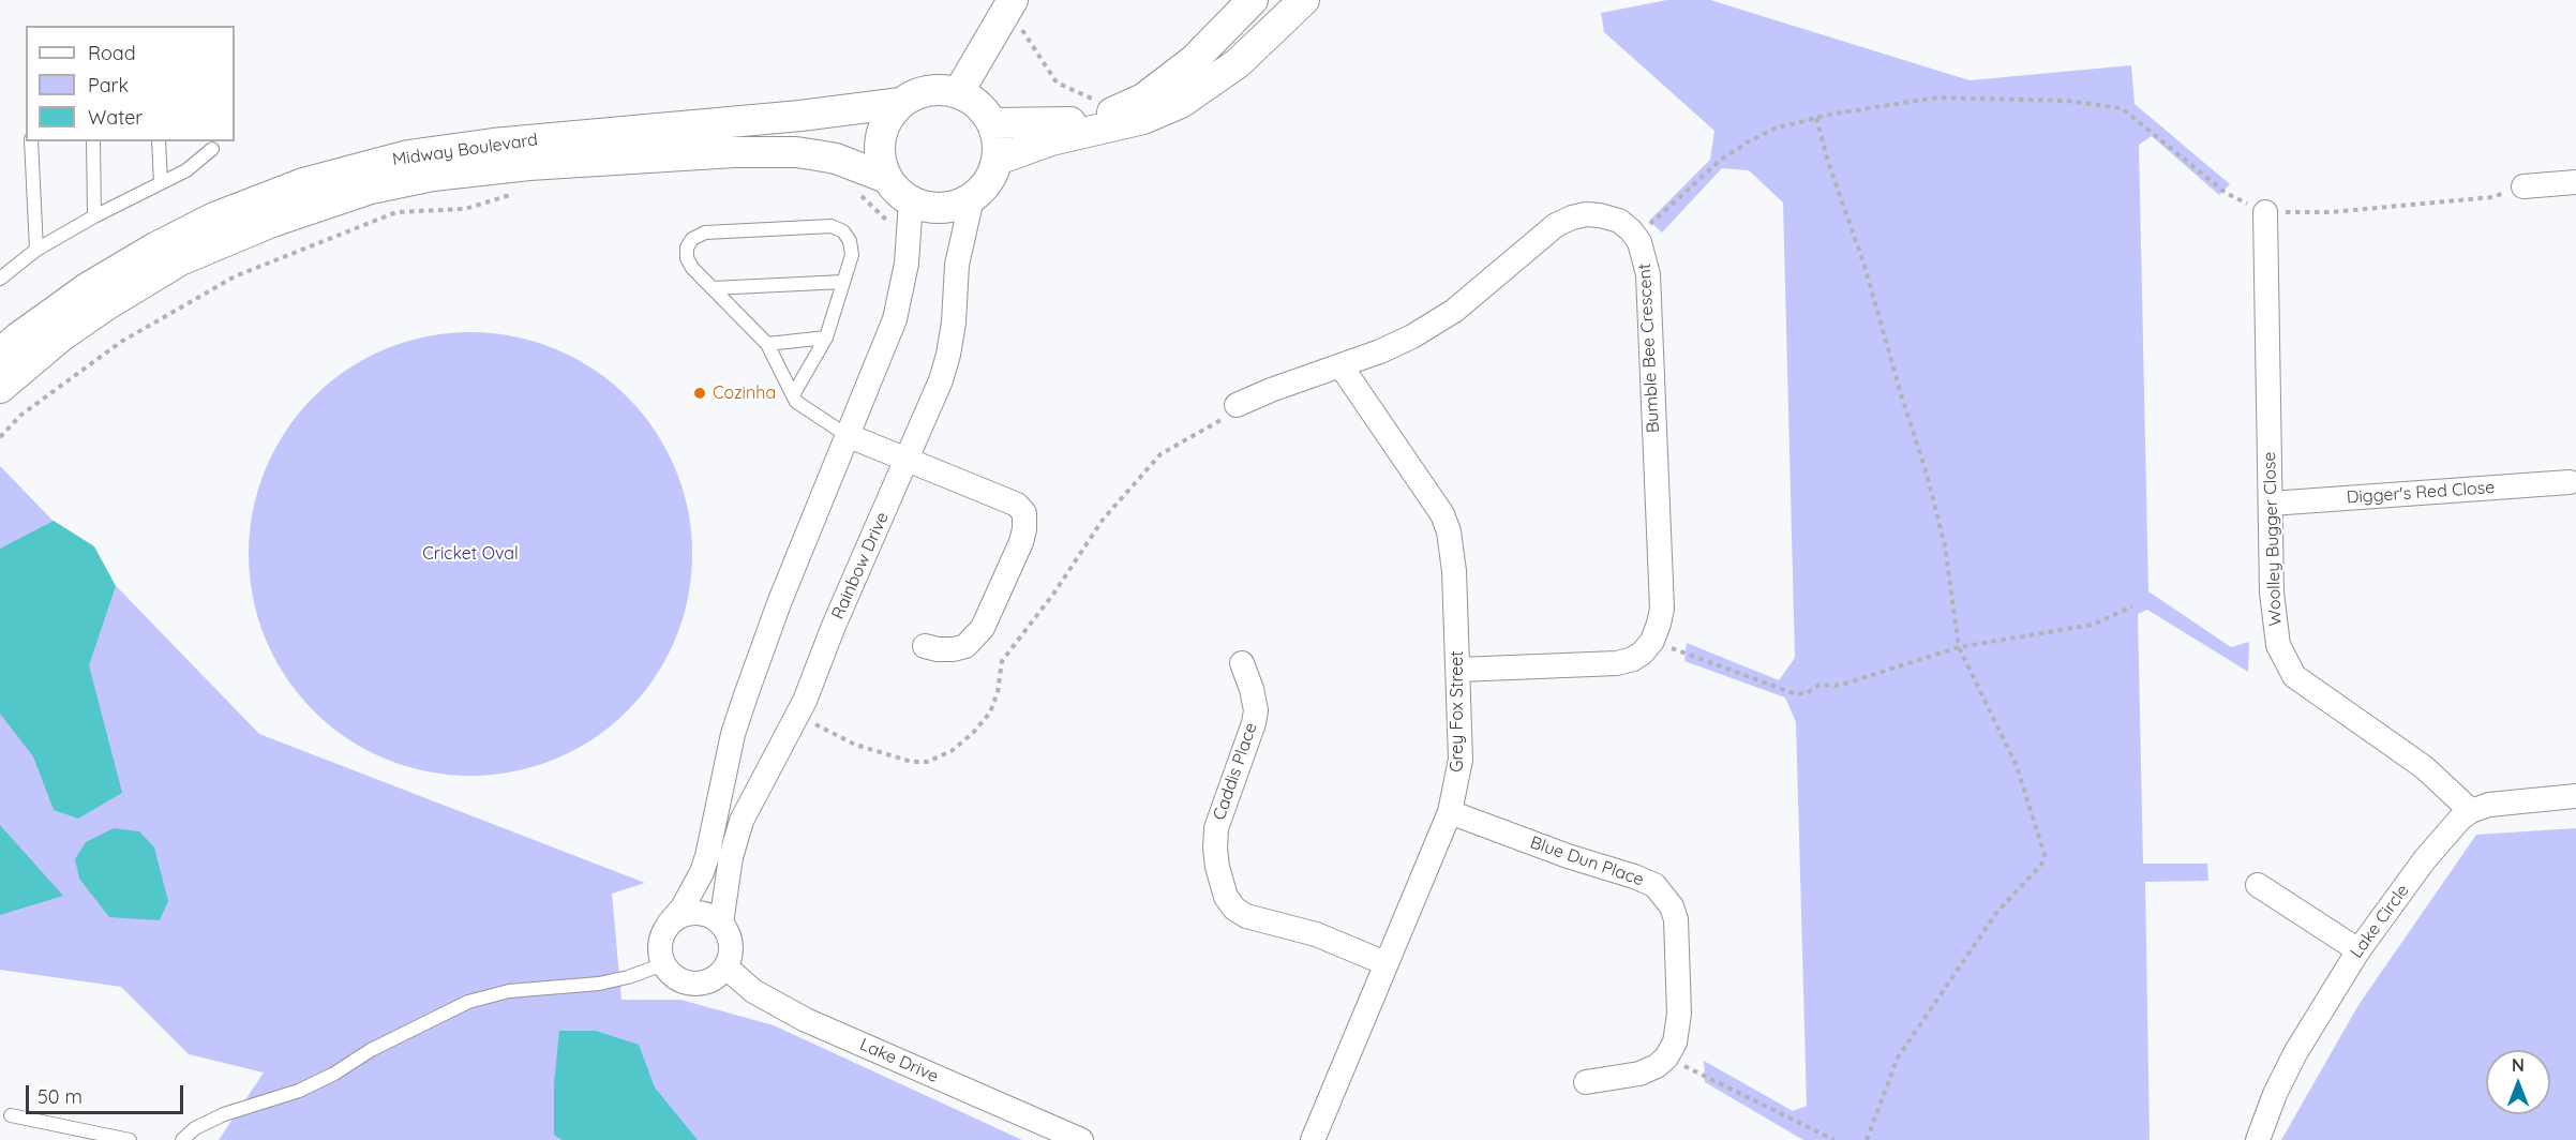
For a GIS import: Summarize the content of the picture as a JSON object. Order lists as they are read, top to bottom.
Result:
{
  "streets": {
    "street": [
      "Midway Boulevard",
      "Bumble Bee Crescent",
      "Digger's Red Close",
      "Woolley Bugger Close",
      "Rainbow Drive",
      "Grey Fox Street",
      "Caddis Place",
      "Blue Dun Place",
      "Lake Circle",
      "Lake Drive"
    ]
  },
  "crossings": [
    ["Midway Boulevard", "Rainbow Drive"],
    ["Bumble Bee Crescent", "Grey Fox Street"],
    ["Digger's Red Close", "Woolley Bugger Close"],
    ["Woolley Bugger Close", "Lake Circle"],
    ["Rainbow Drive", "Lake Drive"],
    ["Grey Fox Street", "Caddis Place"],
    ["Grey Fox Street", "Blue Dun Place"]
  ],
  "parks": ["Cricket Oval"],
  "places": ["Cozinha"],
  "legend": ["Road", "Park", "Water"],
  "scale_bar": "50 m",
  "north": "top"
}
